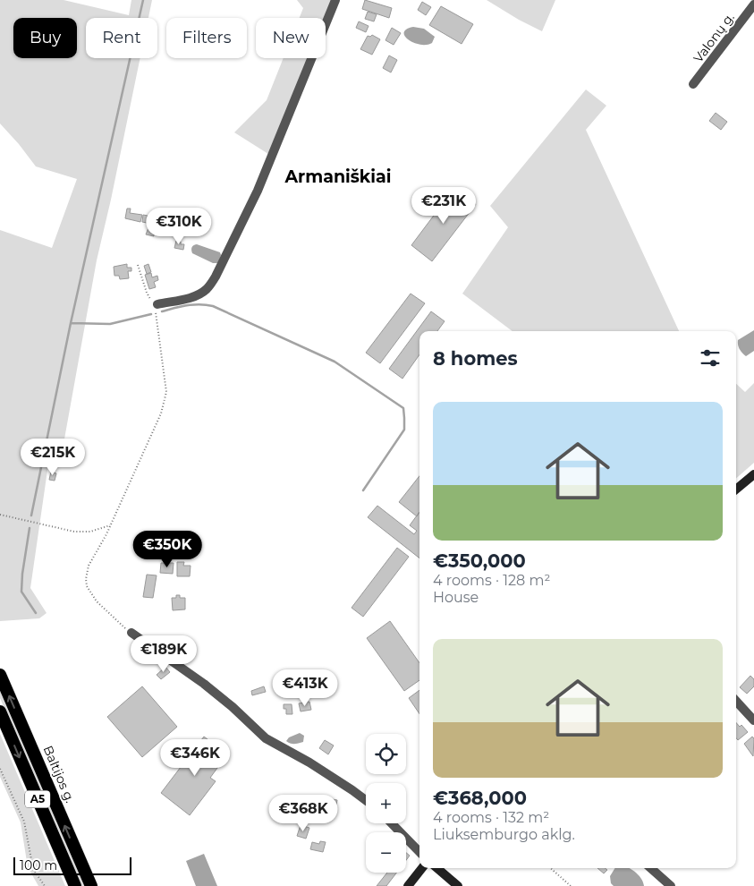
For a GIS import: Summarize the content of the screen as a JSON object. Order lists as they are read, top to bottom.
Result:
{
  "streets": {
    "highway": ["Baltijos g.", "A5"],
    "street": ["Valonų g."]
  },
  "districts": ["Armaniškiai"],
  "scale_bar": "100 m",
  "page": {
    "chip": [
      "Buy",
      "Rent",
      "Filters",
      "New"
    ],
    "price": [
      "€231K",
      "€310K",
      "€215K",
      "€350K",
      "€189K",
      "€413K",
      "€346K",
      "€368K"
    ],
    "heading": "8 homes",
    "list": [
      {
        "name": "€350,000",
        "note": "4 rooms · 128 m² · House"
      },
      {
        "name": "€368,000",
        "note": "4 rooms · 132 m² · Liuksemburgo aklg."
      }
    ],
    "map_buttons": ["+", "−"],
    "scale": "100 m"
  }
}
